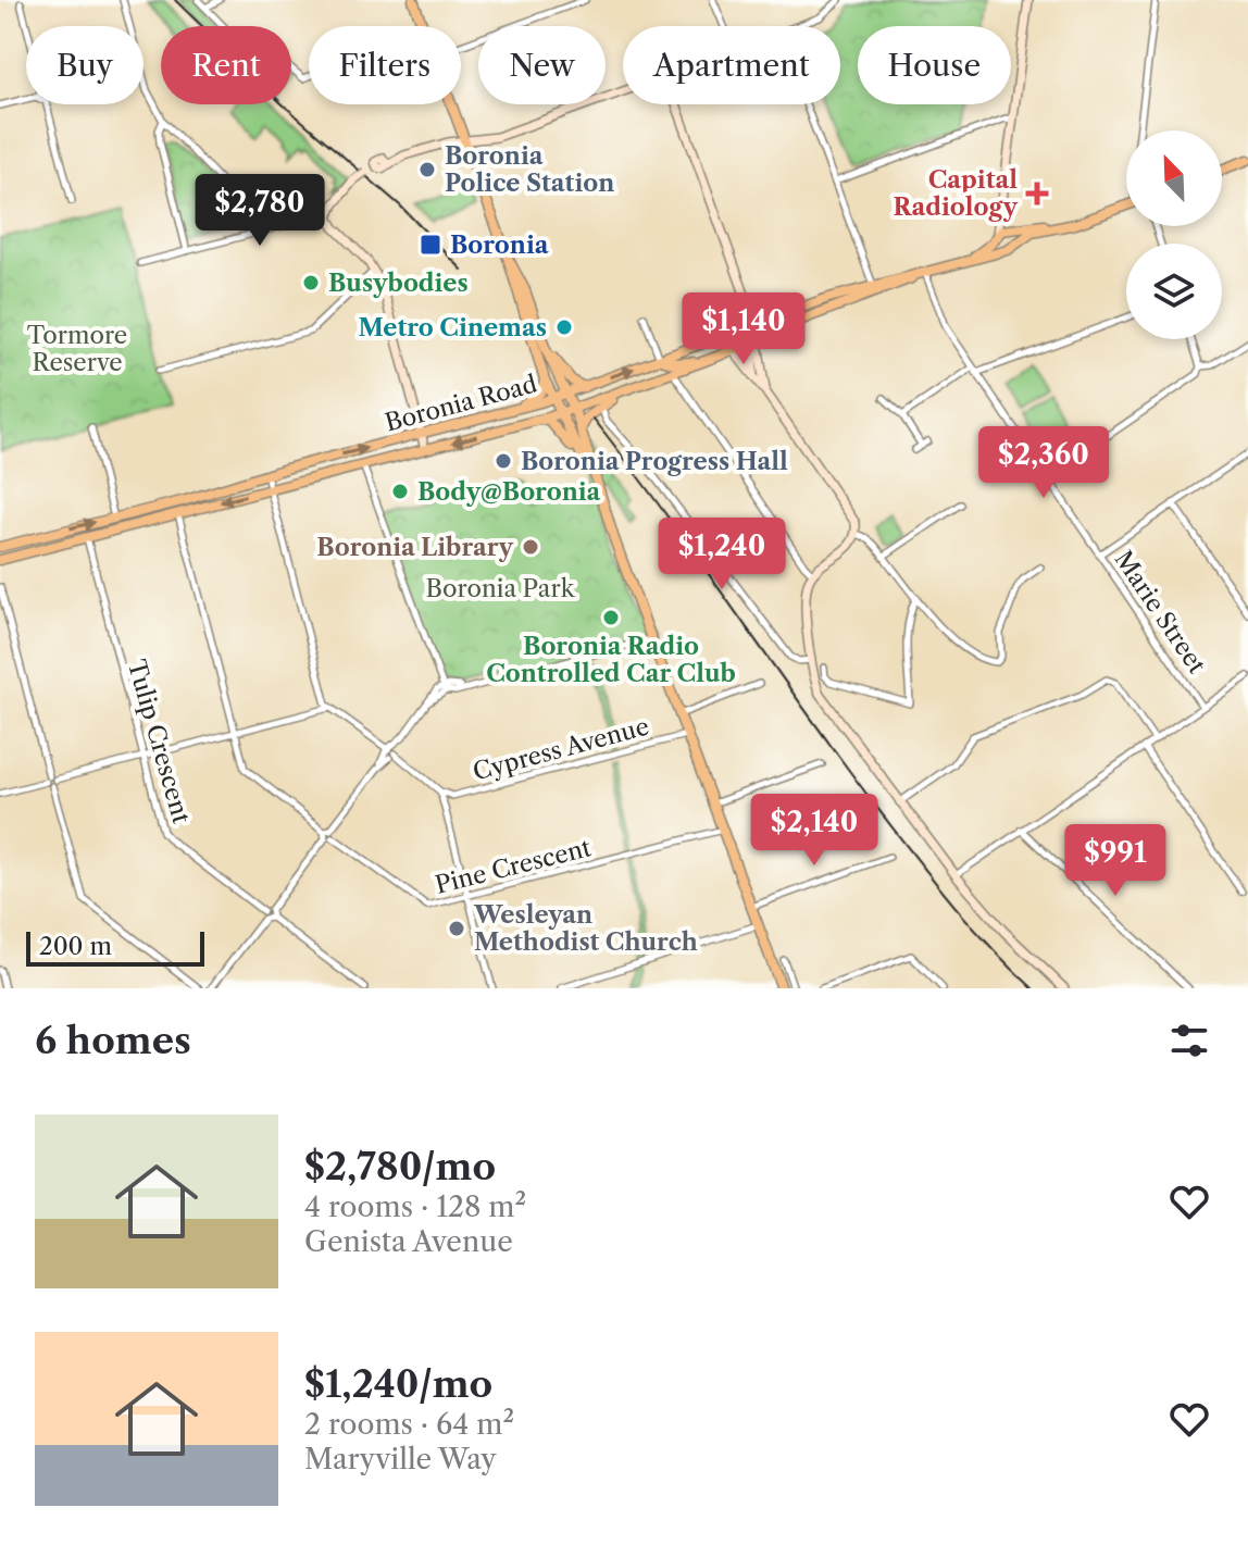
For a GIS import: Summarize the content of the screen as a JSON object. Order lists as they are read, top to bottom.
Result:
{
  "streets": {
    "main road": ["Boronia Road"],
    "street": [
      "Marie Street",
      "Tulip Crescent",
      "Cypress Avenue",
      "Pine Crescent"
    ]
  },
  "crossings": [
    ["Boronia Road", "Marie Street"],
    ["Boronia Road", "Tulip Crescent"],
    ["Boronia Road", "Pine Crescent"]
  ],
  "parks": ["Tormore Reserve", "Boronia Park"],
  "places": {
    "other": [
      "Boronia Police Station",
      "Busybodies",
      "Metro Cinemas",
      "Boronia Progress Hall",
      "Body@Boronia",
      "Boronia Library",
      "Boronia Radio Controlled Car Club",
      "Wesleyan Methodist Church"
    ],
    "health": ["Capital Radiology"],
    "transit": ["Boronia"]
  },
  "scale_bar": "200 m",
  "north": "top left",
  "page": {
    "chip": [
      "Buy",
      "Rent",
      "Filters",
      "New",
      "Apartment",
      "House"
    ],
    "price": [
      "$2,780",
      "$1,140",
      "$2,360",
      "$1,240",
      "$2,140",
      "$991"
    ],
    "scale": "200 m",
    "heading": "6 homes",
    "list": [
      {
        "name": "$2,780/mo",
        "note": "4 rooms · 128 m² · Genista Avenue"
      },
      {
        "name": "$1,240/mo",
        "note": "2 rooms · 64 m² · Maryville Way"
      }
    ]
  }
}
